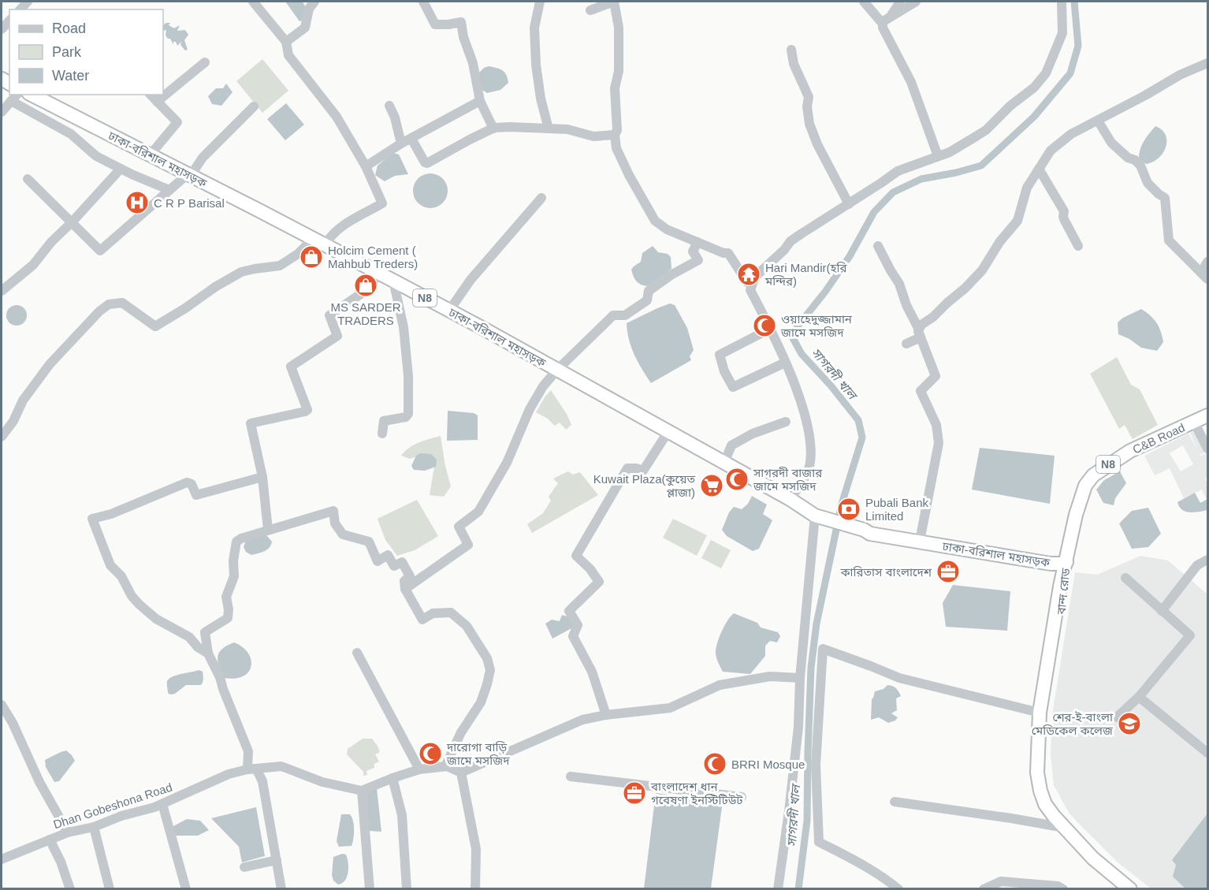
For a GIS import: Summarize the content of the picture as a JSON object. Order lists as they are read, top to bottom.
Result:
{
  "streets": {
    "highway": [
      "ঢাকা-বরিশাল মহাসড়ক",
      "N8",
      "C&B Road",
      "বান্দ রোড"
    ],
    "street": ["Dhan Gobeshona Road"]
  },
  "crossings": [
    ["ঢাকা-বরিশাল মহাসড়ক", "C&B Road"],
    ["ঢাকা-বরিশাল মহাসড়ক", "বান্দ রোড"],
    ["C&B Road", "বান্দ রোড"]
  ],
  "water": ["সাগরদী খাল"],
  "places": {
    "hospital": ["C R P Barisal"],
    "shop": ["Holcim Cement ( Mahbub Treders)", "MS SARDER TRADERS"],
    "temple": ["Hari Mandir(হরি মন্দির)"],
    "mosque": [
      "ওয়াহেদুজ্জামান জামে মসজিদ",
      "সাগরদী বাজার জামে মসজিদ",
      "দারোগা বাড়ি জামে মসজিদ",
      "BRRI Mosque"
    ],
    "supermarket": ["Kuwait Plaza(কুয়েত প্লাজা)"],
    "bank": ["Pubali Bank Limited"],
    "office": ["কারিতাস বাংলাদেশ", "বাংলাদেশ ধান গবেষণা ইনস্টিটিউট"],
    "school or university": ["শের-ই-বাংলা মেডিকেল কলেজ"]
  },
  "legend": ["Road", "Park", "Water"]
}
